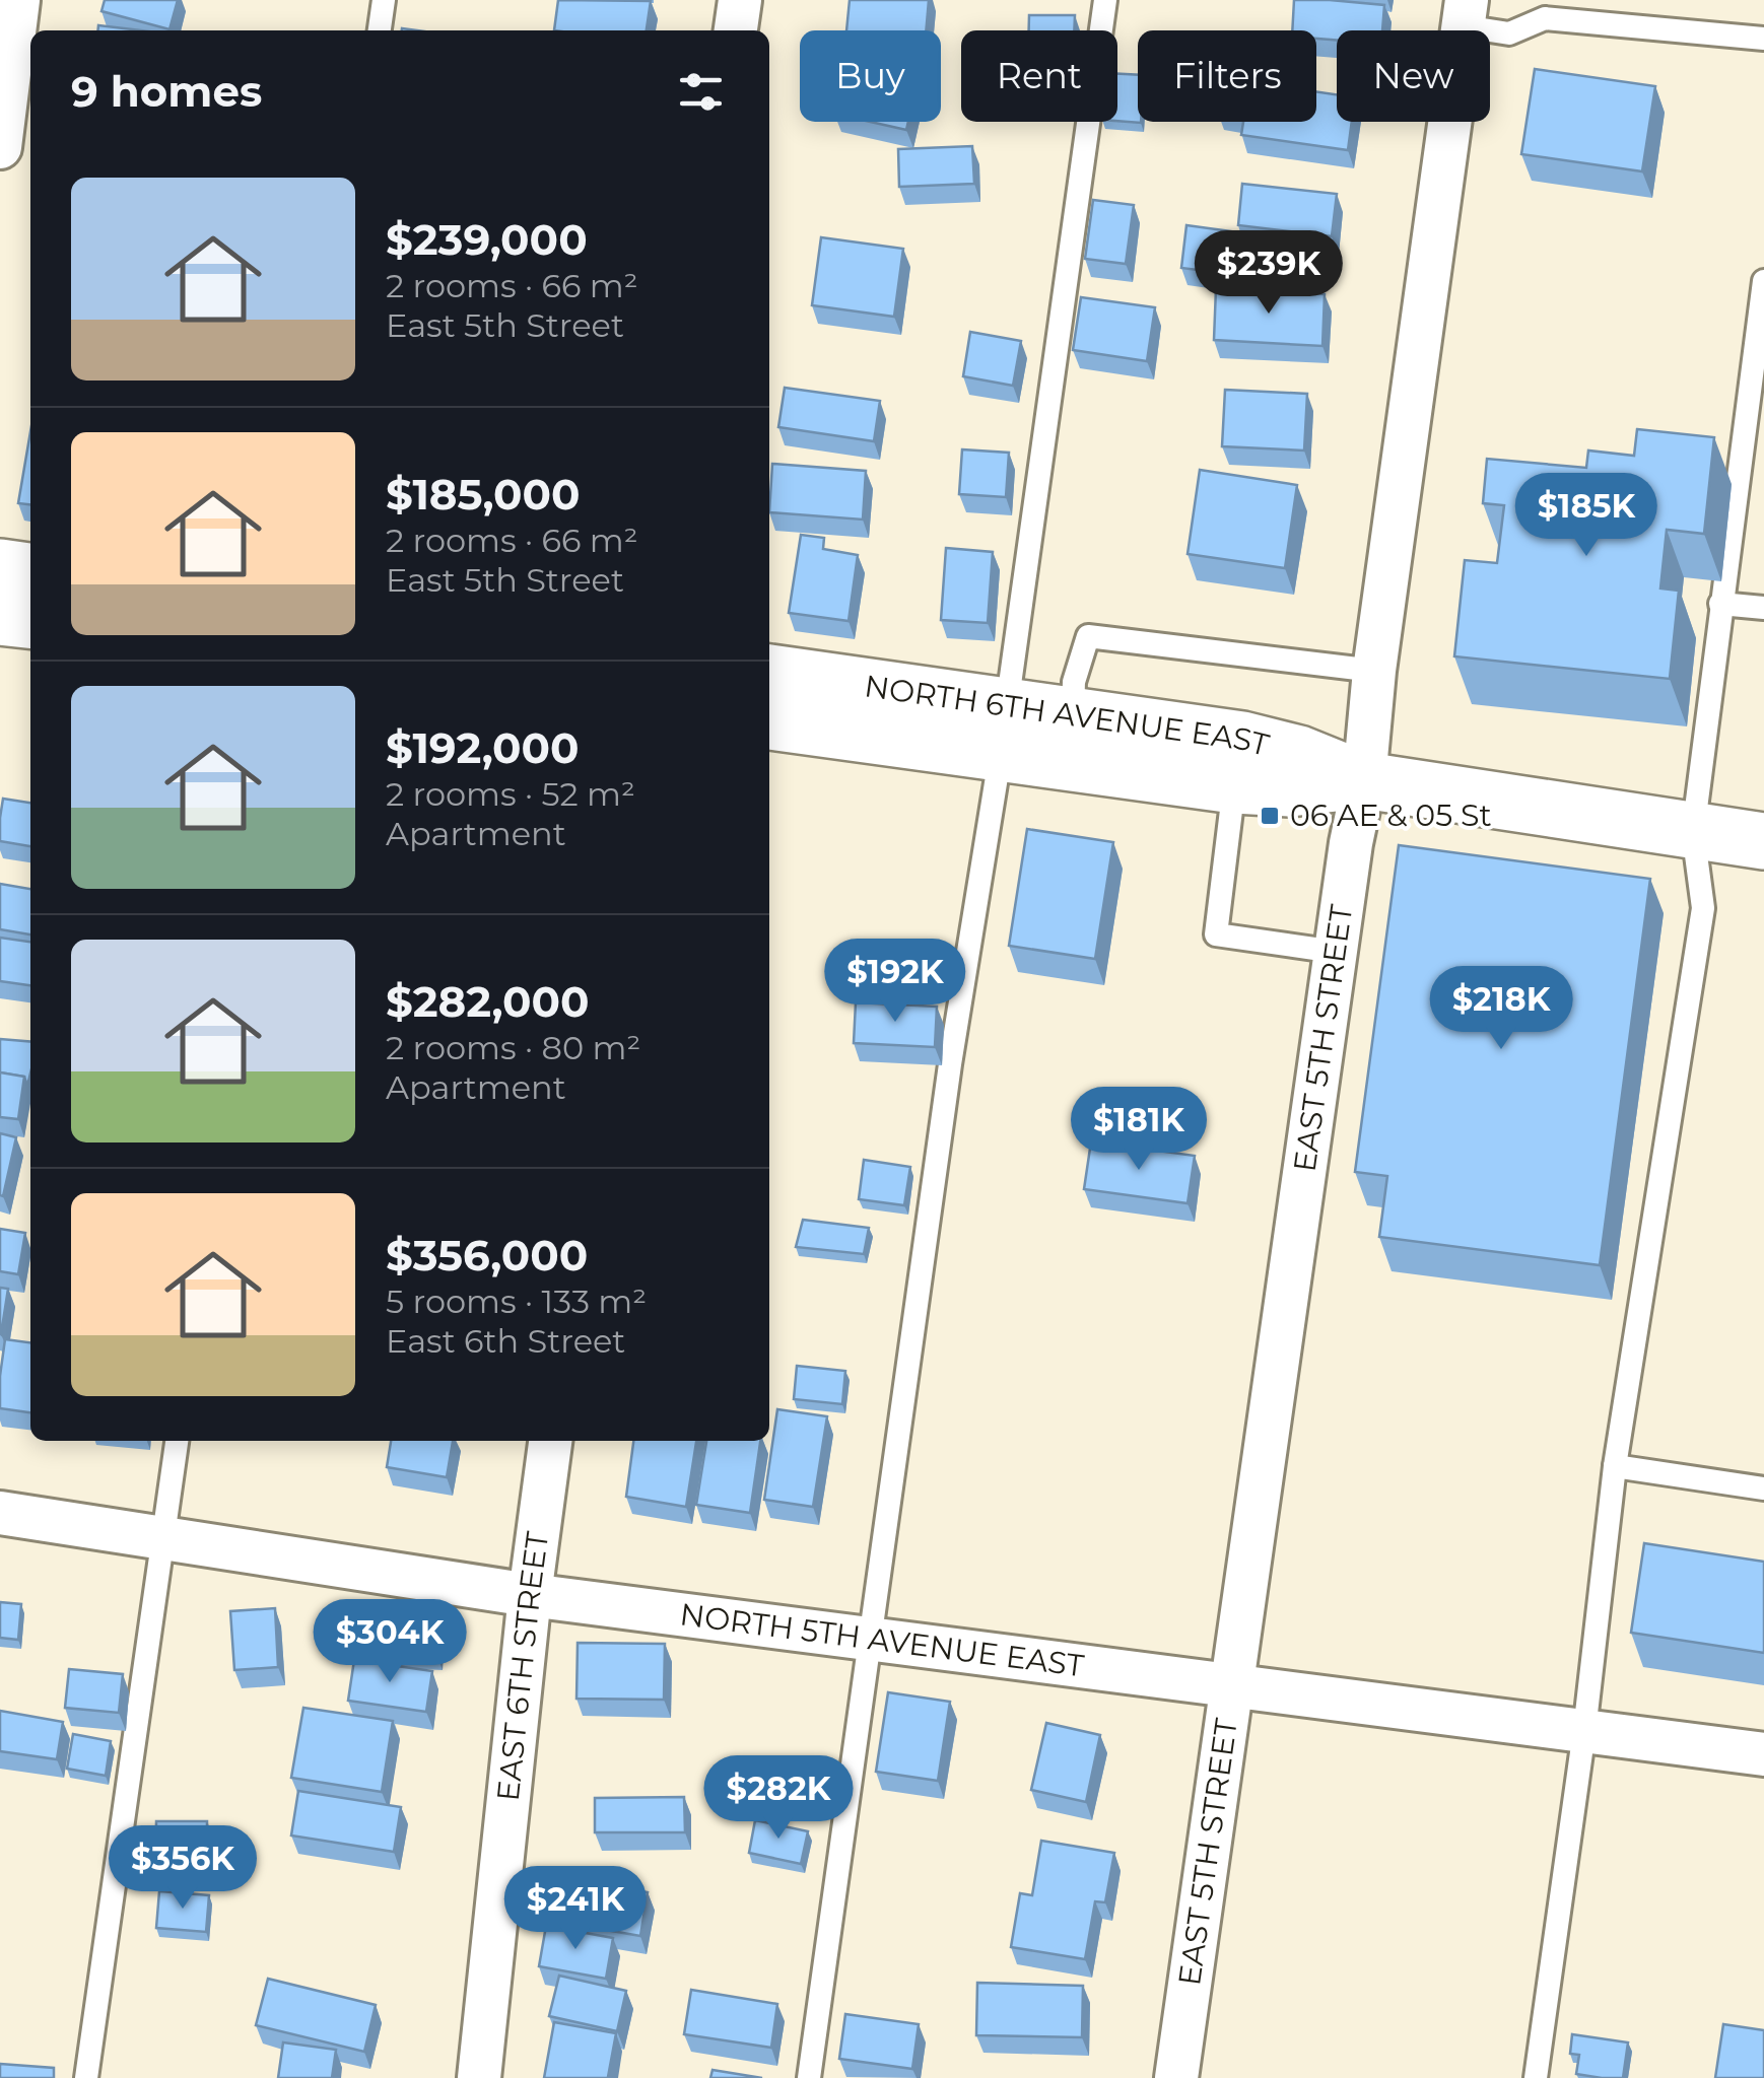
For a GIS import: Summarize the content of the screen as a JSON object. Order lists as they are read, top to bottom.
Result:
{
  "streets": {
    "main road": ["NORTH 6TH AVENUE EAST"],
    "street": ["EAST 5TH STREET", "NORTH 5TH AVENUE EAST", "EAST 6TH STREET"]
  },
  "crossings": [
    ["NORTH 6TH AVENUE EAST", "EAST 5TH STREET"],
    ["EAST 5TH STREET", "NORTH 5TH AVENUE EAST"],
    ["NORTH 5TH AVENUE EAST", "EAST 6TH STREET"]
  ],
  "places": {
    "transit": ["06 AE & 05 St"]
  },
  "page": {
    "chip": [
      "Buy",
      "Rent",
      "Filters",
      "New"
    ],
    "heading": "9 homes",
    "list": [
      {
        "name": "$239,000",
        "note": "2 rooms · 66 m² · East 5th Street"
      },
      {
        "name": "$185,000",
        "note": "2 rooms · 66 m² · East 5th Street"
      },
      {
        "name": "$192,000",
        "note": "2 rooms · 52 m² · Apartment"
      },
      {
        "name": "$282,000",
        "note": "2 rooms · 80 m² · Apartment"
      },
      {
        "name": "$356,000",
        "note": "5 rooms · 133 m² · East 6th Street"
      }
    ],
    "price": [
      "$239K",
      "$185K",
      "$192K",
      "$218K",
      "$181K",
      "$304K",
      "$282K",
      "$356K",
      "$241K"
    ]
  }
}
